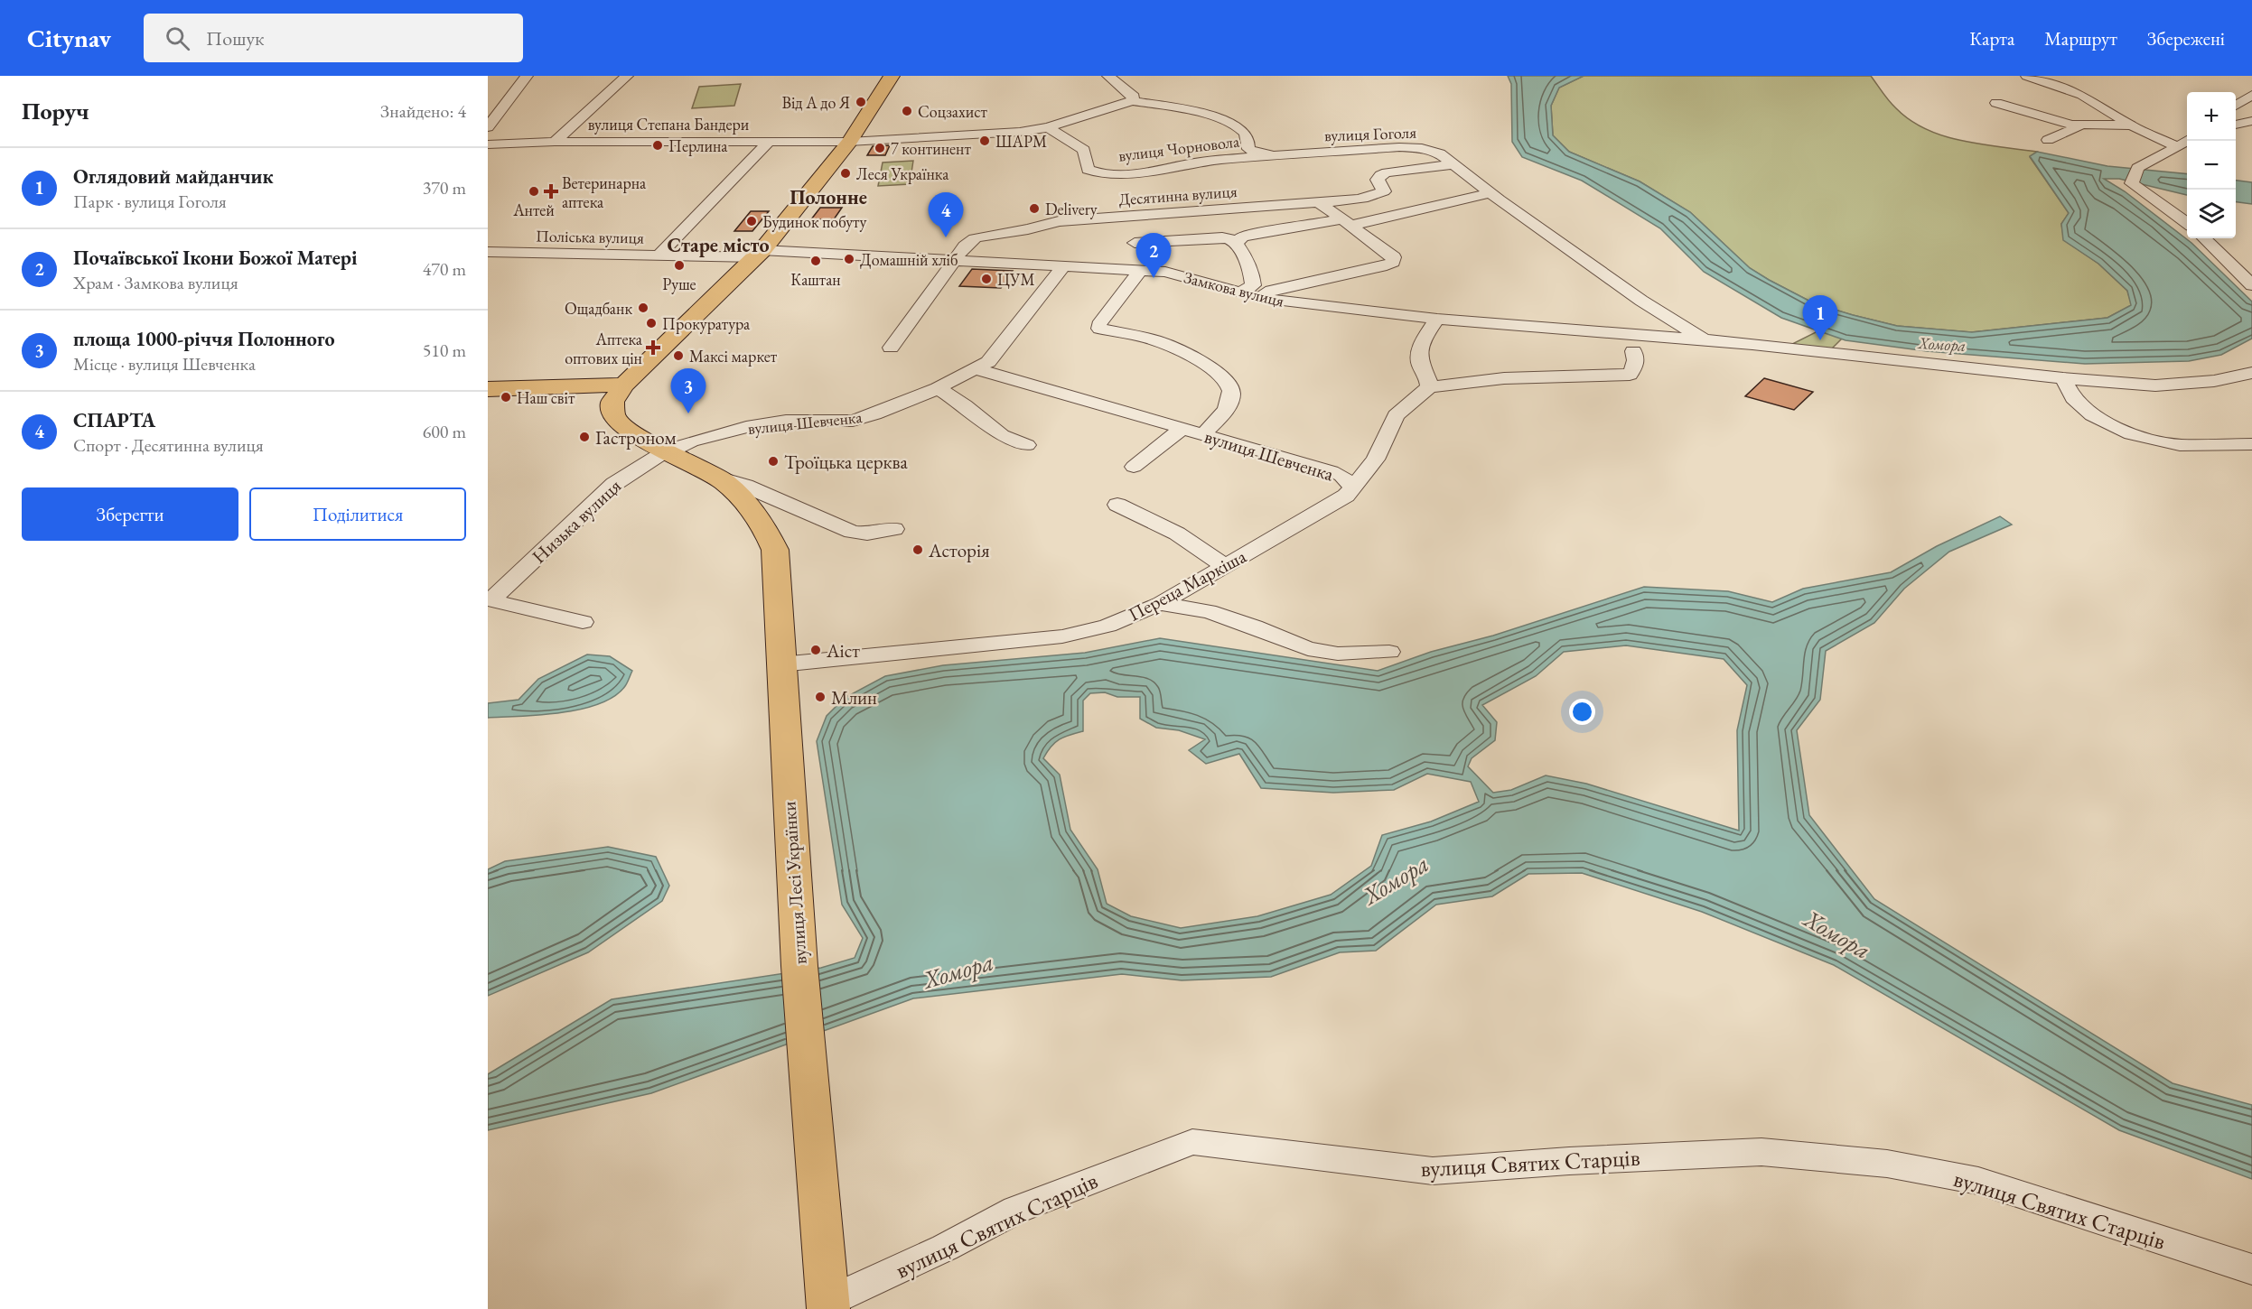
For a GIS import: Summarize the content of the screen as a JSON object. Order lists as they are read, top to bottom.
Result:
{
  "streets": {
    "main road": ["вулиця Лесі Українки"],
    "street": [
      "вулиця Степана Бандери",
      "вулиця Гоголя",
      "вулиця Чорновола",
      "Десятинна вулиця",
      "Поліська вулиця",
      "Замкова вулиця",
      "вулиця Шевченка",
      "Низька вулиця",
      "Переца Маркіша",
      "вулиця Святих Старців"
    ]
  },
  "crossings": [
    ["вулиця Степана Бандери", "вулиця Лесі Українки"],
    ["вулиця Гоголя", "вулиця Чорновола"],
    ["вулиця Гоголя", "Десятинна вулиця"],
    ["Десятинна вулиця", "Замкова вулиця"],
    ["Поліська вулиця", "Замкова вулиця"],
    ["Поліська вулиця", "вулиця Лесі Українки"],
    ["Замкова вулиця", "вулиця Шевченка"],
    ["Замкова вулиця", "Переца Маркіша"],
    ["Замкова вулиця", "вулиця Лесі Українки"],
    ["вулиця Шевченка", "Низька вулиця"],
    ["вулиця Шевченка", "Переца Маркіша"],
    ["вулиця Шевченка", "вулиця Лесі Українки"],
    ["Низька вулиця", "вулиця Лесі Українки"],
    ["Переца Маркіша", "вулиця Лесі Українки"],
    ["вулиця Лесі Українки", "вулиця Святих Старців"]
  ],
  "districts": ["Полонне", "Старе місто"],
  "water": ["Хомора"],
  "places": {
    "other": [
      "Від А до Я",
      "Соцзахист",
      "ШАРМ",
      "Перлина",
      "7 континент",
      "Леся Українка",
      "Антей",
      "Delivery",
      "Будинок побуту",
      "Домашній хліб",
      "Каштан",
      "Руше",
      "ЦУМ",
      "Ощадбанк",
      "Прокуратура",
      "Максі маркет",
      "Наш світ",
      "Гастроном",
      "Троїцька церква",
      "Асторія",
      "Аіст",
      "Млин"
    ],
    "health": ["Ветеринарна аптека", "Аптека оптових цін"]
  },
  "page": {
    "header": "Citynav",
    "search": "Пошук",
    "nav": ["Карта", "Маршрут", "Збережені"],
    "heading": ["Поруч", "Знайдено: 4"],
    "map_buttons": ["+", "−"],
    "list": [
      {
        "mark": "1",
        "name": "Оглядовий майданчик",
        "note": "Парк · вулиця Гоголя",
        "value": "370 m"
      },
      {
        "mark": "2",
        "name": "Почаївської Ікони Божої Матері",
        "note": "Храм · Замкова вулиця",
        "value": "470 m"
      },
      {
        "mark": "3",
        "name": "площа 1000-річчя Полонного",
        "note": "Місце · вулиця Шевченка",
        "value": "510 m"
      },
      {
        "mark": "4",
        "name": "СПАРТА",
        "note": "Спорт · Десятинна вулиця",
        "value": "600 m"
      }
    ],
    "pins": [
      "4",
      "2",
      "1",
      "3"
    ],
    "buttons": ["Зберегти", "Поділитися"]
  }
}
